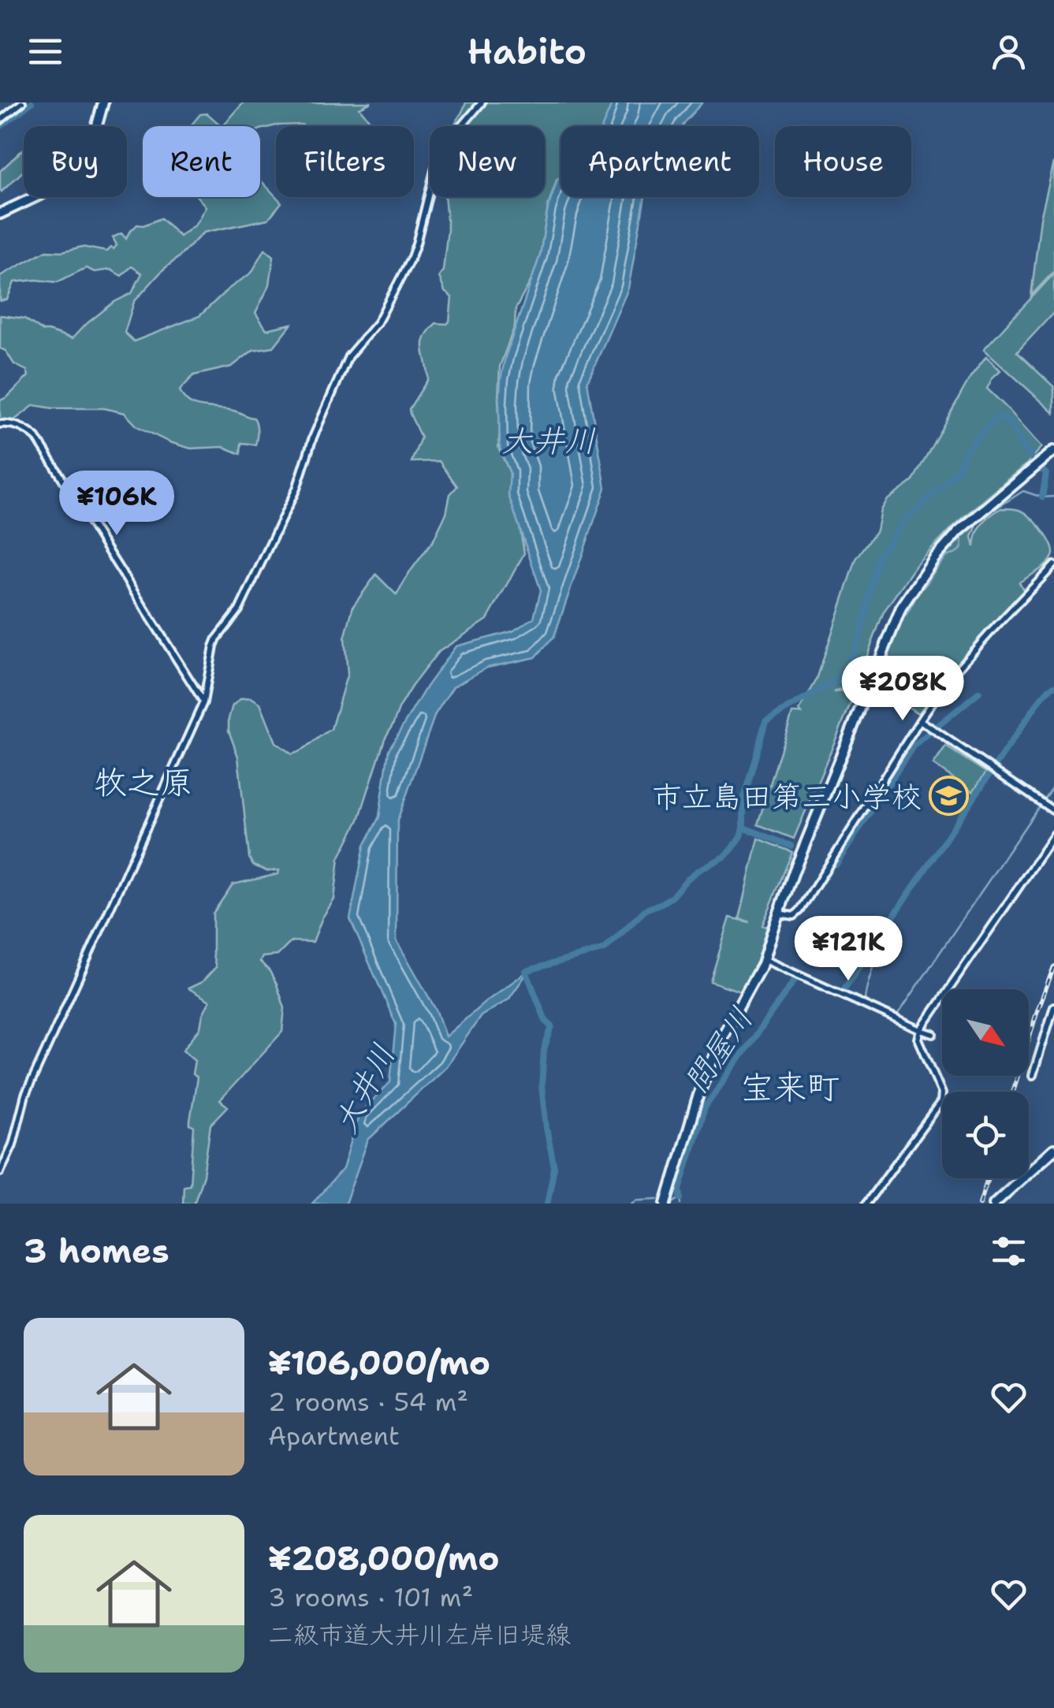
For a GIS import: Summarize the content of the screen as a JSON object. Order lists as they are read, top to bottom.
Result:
{
  "districts": ["牧之原", "宝来町"],
  "water": ["大井川", "問屋川"],
  "places": {
    "school or university": ["市立島田第三小学校"]
  },
  "north": "bottom right",
  "page": {
    "header": "Habito",
    "chip": [
      "Buy",
      "Rent",
      "Filters",
      "New",
      "Apartment",
      "House"
    ],
    "price": ["¥106K", "¥208K", "¥121K"],
    "heading": "3 homes",
    "list": [
      {
        "name": "¥106,000/mo",
        "note": "2 rooms · 54 m² · Apartment"
      },
      {
        "name": "¥208,000/mo",
        "note": "3 rooms · 101 m² · 二級市道大井川左岸旧堤線"
      }
    ]
  }
}
